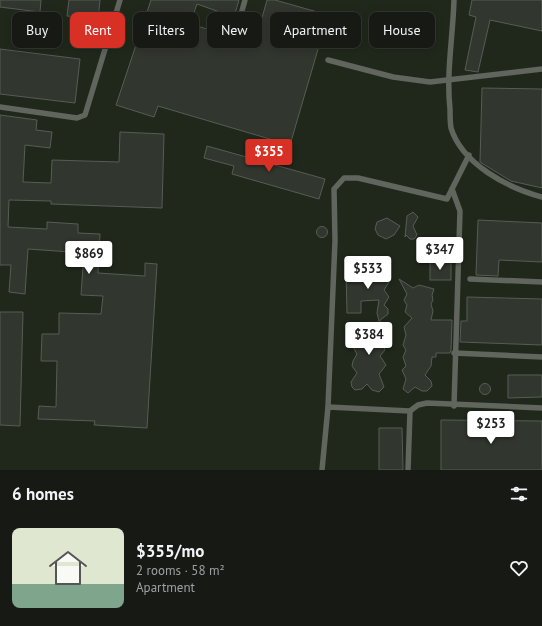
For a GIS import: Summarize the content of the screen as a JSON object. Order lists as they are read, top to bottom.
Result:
{
  "page": {
    "chip": [
      "Buy",
      "Rent",
      "Filters",
      "New",
      "Apartment",
      "House"
    ],
    "price": [
      "$355",
      "$347",
      "$869",
      "$533",
      "$384",
      "$253"
    ],
    "heading": "6 homes",
    "list": [
      {
        "name": "$355/mo",
        "note": "2 rooms · 58 m² · Apartment"
      }
    ]
  }
}
